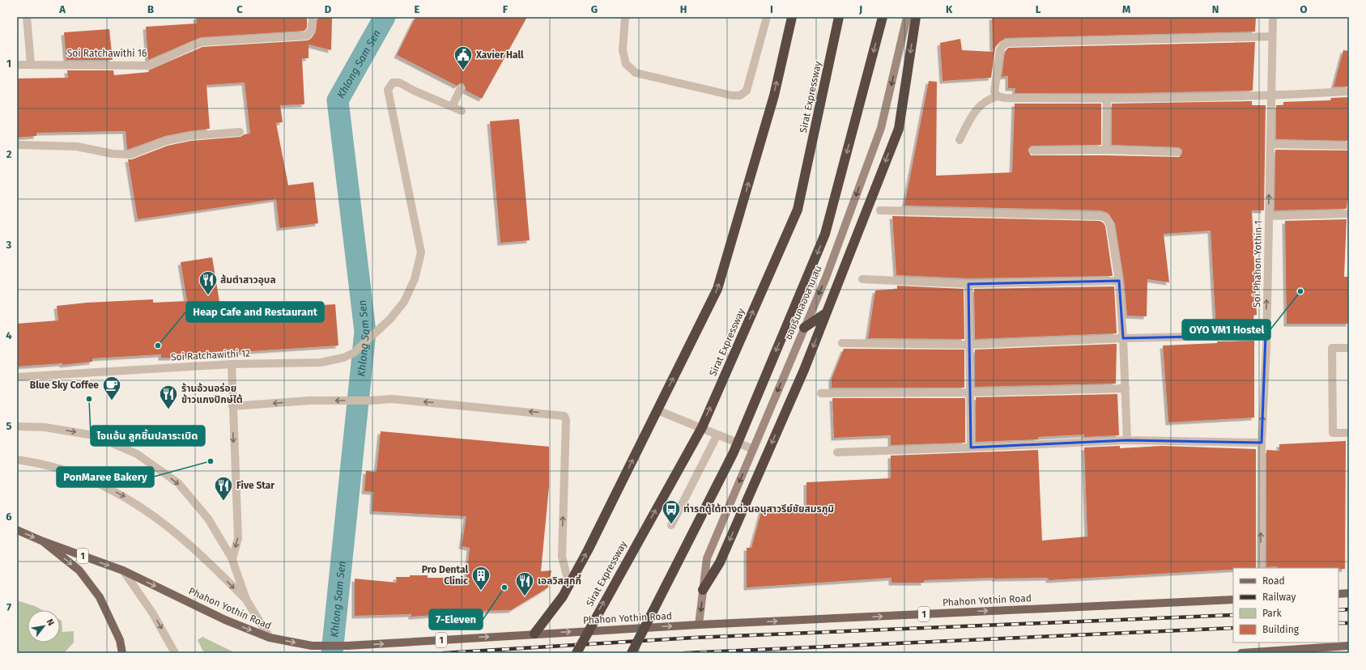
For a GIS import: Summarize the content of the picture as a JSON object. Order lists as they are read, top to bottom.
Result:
{
  "streets": {
    "highway": ["Sirat Expressway"],
    "main road": ["1", "Phahon Yothin Road"],
    "street": [
      "Soi Ratchawithi 16",
      "Soi Phahon Yothin 1",
      "ซอยริมคลองสามเสน",
      "Soi Ratchawithi 12"
    ]
  },
  "crossings": [
    ["ซอยริมคลองสามเสน", "Phahon Yothin Road"]
  ],
  "one_way": ["Soi Phahon Yothin 1", "ซอยริมคลองสามเสน", "Phahon Yothin Road"],
  "water": ["Khlong Sam Sen"],
  "places": {
    "public building": ["Xavier Hall"],
    "other": [
      "OYO VM1 Hostel",
      "Heap Cafe and Restaurant",
      "ไจแอ้น ลูกชิ้นปลาระเบิด",
      "PonMaree Bakery",
      "7-Eleven"
    ],
    "restaurant": [
      "ส้มตำสาวอุบล",
      "ร้านอ้วนอร่อย ข้าวแกงปักษ์ใต้",
      "Five Star",
      "เอลวิสสุกกี้"
    ],
    "cafe": ["Blue Sky Coffee"],
    "bus stop": ["ท่ารถตู้ใต้ทางด่วนอนุสาวรีย์ชัยสมรภูมิ"],
    "building": ["Pro Dental Clinic"]
  },
  "legend": [
    "Road",
    "Railway",
    "Park",
    "Building"
  ],
  "north": "top right",
  "grid": {
    "columns": [
      "A",
      "B",
      "C",
      "D",
      "E",
      "F",
      "G",
      "H",
      "I",
      "J",
      "K",
      "L",
      "M",
      "N",
      "O"
    ],
    "rows": [
      "1",
      "2",
      "3",
      "4",
      "5",
      "6",
      "7"
    ]
  }
}
